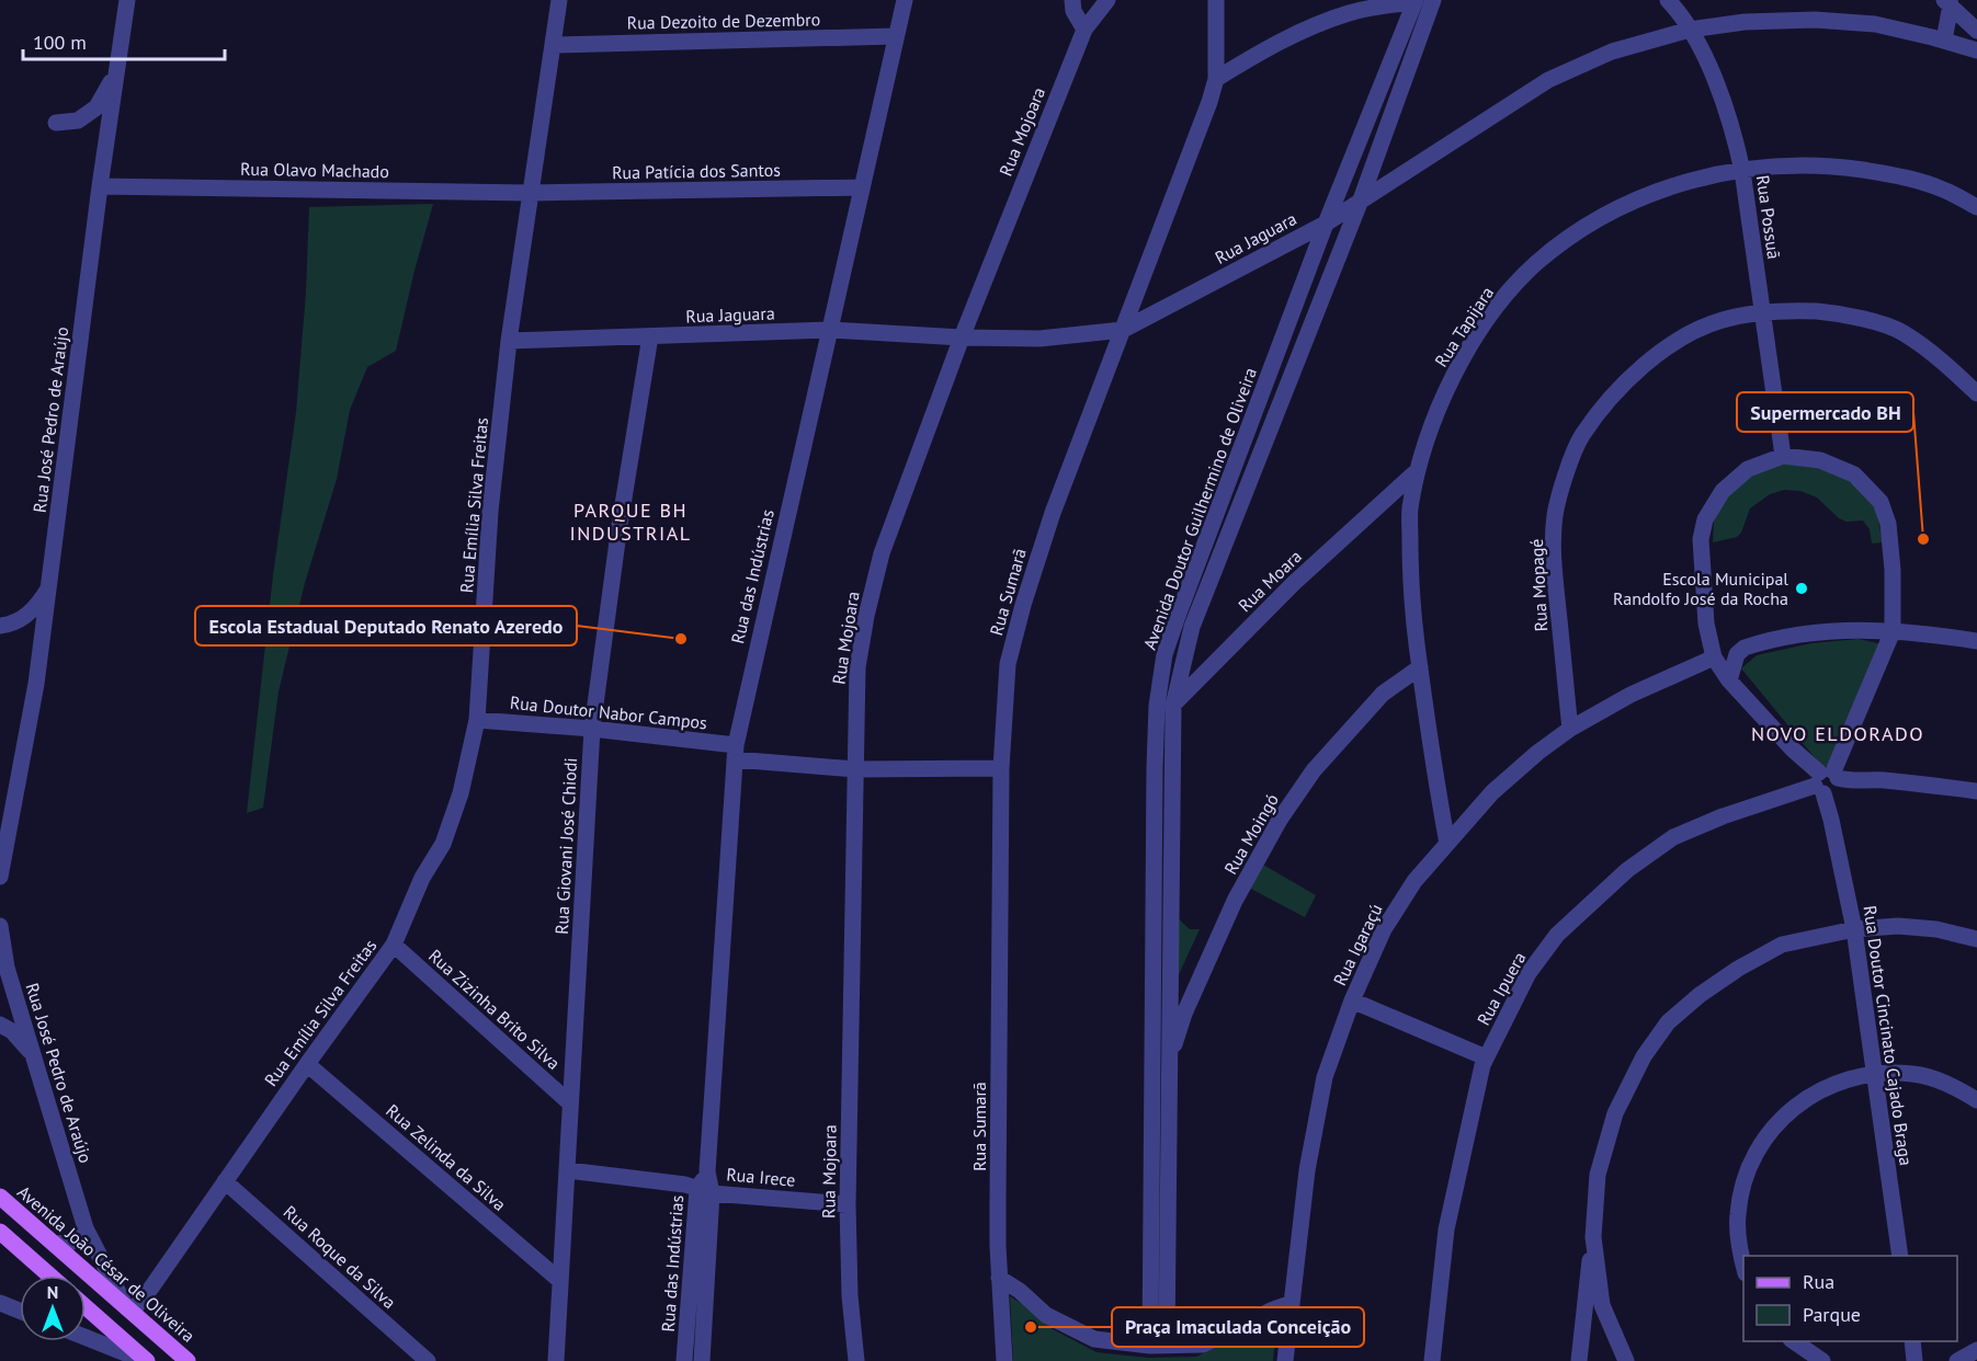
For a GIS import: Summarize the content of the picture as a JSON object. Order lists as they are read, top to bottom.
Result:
{
  "streets": {
    "main road": ["Avenida João César de Oliveira"],
    "street": [
      "Rua Dezoito de Dezembro",
      "Rua Mojoara",
      "Rua Olavo Machado",
      "Rua Patícia dos Santos",
      "Rua Possuã",
      "Rua Jaguara",
      "Rua Tapijara",
      "Rua José Pedro de Araújo",
      "Rua Emília Silva Freitas",
      "Avenida Doutor Guilhermino de Oliveira",
      "Rua das Indústrias",
      "Rua Moara",
      "Rua Mopagé",
      "Rua Sumarã",
      "Rua Doutor Nabor Campos",
      "Rua Moingó",
      "Rua Giovani José Chiodi",
      "Rua Igaraçú",
      "Rua Ipuera",
      "Rua Zizinha Brito Silva",
      "Rua Doutor Cincinato Cajado Braga",
      "Rua Zelinda da Silva",
      "Rua Irece",
      "Rua Roque da Silva"
    ]
  },
  "crossings": [
    ["Rua Dezoito de Dezembro", "Rua Emília Silva Freitas"],
    ["Rua Dezoito de Dezembro", "Rua das Indústrias"],
    ["Rua Mojoara", "Rua Jaguara"],
    ["Rua Mojoara", "Rua Doutor Nabor Campos"],
    ["Rua Mojoara", "Rua Irece"],
    ["Rua Olavo Machado", "Rua Patícia dos Santos"],
    ["Rua Olavo Machado", "Rua José Pedro de Araújo"],
    ["Rua Olavo Machado", "Rua Emília Silva Freitas"],
    ["Rua Patícia dos Santos", "Rua Emília Silva Freitas"],
    ["Rua Patícia dos Santos", "Rua das Indústrias"],
    ["Rua Possuã", "Rua Jaguara"],
    ["Rua Possuã", "Rua Tapijara"],
    ["Rua Possuã", "Rua Mopagé"],
    ["Rua Jaguara", "Rua Emília Silva Freitas"],
    ["Rua Jaguara", "Avenida Doutor Guilhermino de Oliveira"],
    ["Rua Jaguara", "Rua das Indústrias"],
    ["Rua Jaguara", "Rua Sumarã"],
    ["Rua Jaguara", "Rua Giovani José Chiodi"],
    ["Rua Tapijara", "Rua Moara"],
    ["Rua Tapijara", "Rua Moingó"],
    ["Rua Tapijara", "Rua Igaraçú"],
    ["Rua José Pedro de Araújo", "Rua Emília Silva Freitas"],
    ["Rua José Pedro de Araújo", "Avenida João César de Oliveira"],
    ["Rua Emília Silva Freitas", "Rua Doutor Nabor Campos"],
    ["Rua Emília Silva Freitas", "Rua Zizinha Brito Silva"],
    ["Rua Emília Silva Freitas", "Rua Zelinda da Silva"],
    ["Rua Emília Silva Freitas", "Rua Roque da Silva"],
    ["Rua Emília Silva Freitas", "Avenida João César de Oliveira"],
    ["Avenida Doutor Guilhermino de Oliveira", "Rua Moara"],
    ["Avenida Doutor Guilhermino de Oliveira", "Rua Moingó"],
    ["Rua das Indústrias", "Rua Doutor Nabor Campos"],
    ["Rua das Indústrias", "Rua Irece"],
    ["Rua Mopagé", "Rua Igaraçú"],
    ["Rua Sumarã", "Rua Doutor Nabor Campos"],
    ["Rua Doutor Nabor Campos", "Rua Giovani José Chiodi"],
    ["Rua Giovani José Chiodi", "Rua Zizinha Brito Silva"],
    ["Rua Giovani José Chiodi", "Rua Zelinda da Silva"],
    ["Rua Giovani José Chiodi", "Rua Irece"],
    ["Rua Ipuera", "Rua Doutor Cincinato Cajado Braga"]
  ],
  "districts": ["PARQUE BH INDUSTRIAL", "NOVO ELDORADO"],
  "places": [
    "Supermercado BH",
    "Escola Municipal Randolfo José da Rocha",
    "Escola Estadual Deputado Renato Azeredo",
    "Praça Imaculada Conceição"
  ],
  "legend": ["Rua", "Parque"],
  "scale_bar": "100 m",
  "north": "top"
}
